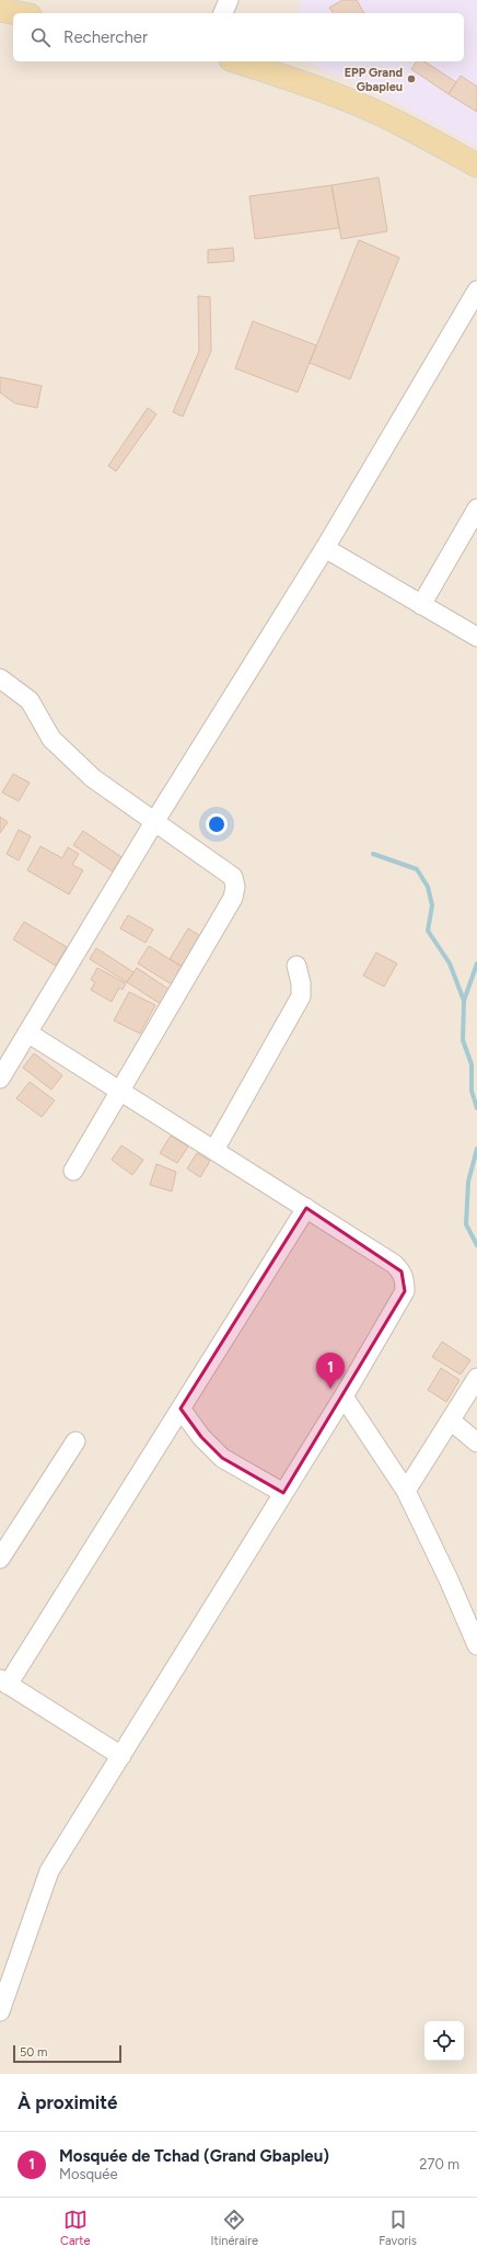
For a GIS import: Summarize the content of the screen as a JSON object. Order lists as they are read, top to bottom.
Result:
{
  "places": ["EPP Grand Gbapleu"],
  "scale_bar": "50 m",
  "page": {
    "search": "Rechercher",
    "pins": "1",
    "scale": "50 m",
    "heading": "À proximité",
    "list": [
      {
        "mark": "1",
        "name": "Mosquée de Tchad (Grand Gbapleu)",
        "note": "Mosquée",
        "value": "270 m"
      }
    ],
    "nav": ["Carte", "Itinéraire", "Favoris"]
  }
}
